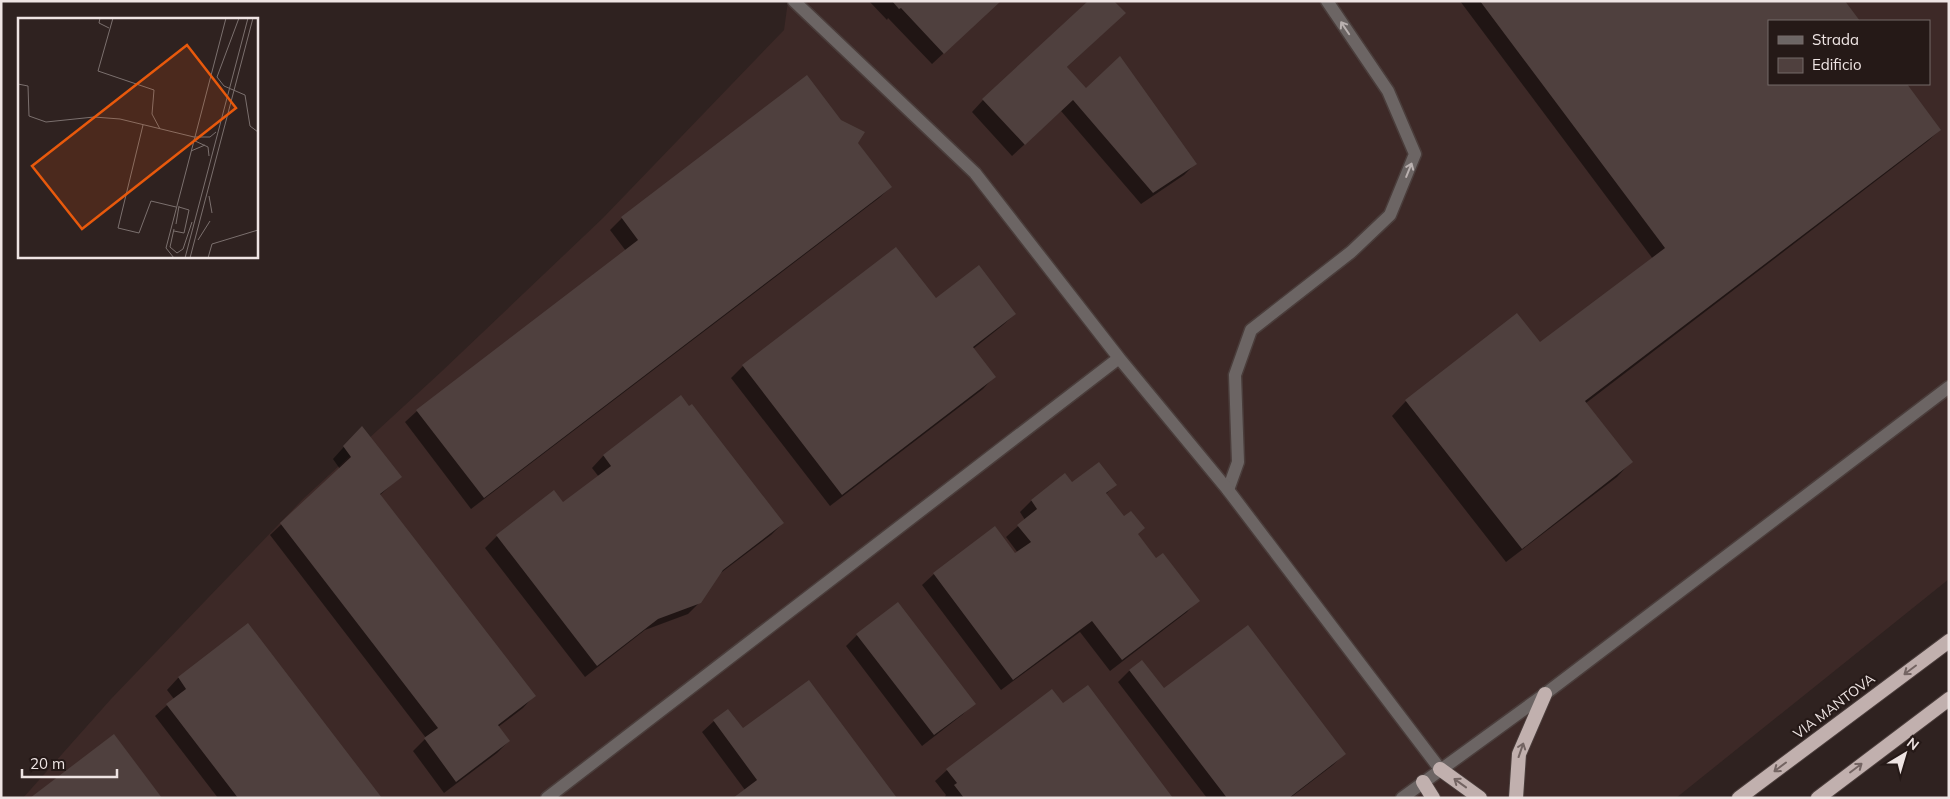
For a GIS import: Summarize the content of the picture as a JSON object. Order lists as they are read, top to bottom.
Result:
{
  "streets": {
    "highway": ["VIA MANTOVA"]
  },
  "legend": ["Strada", "Edificio"],
  "scale_bar": "20 m",
  "north": "top right"
}
